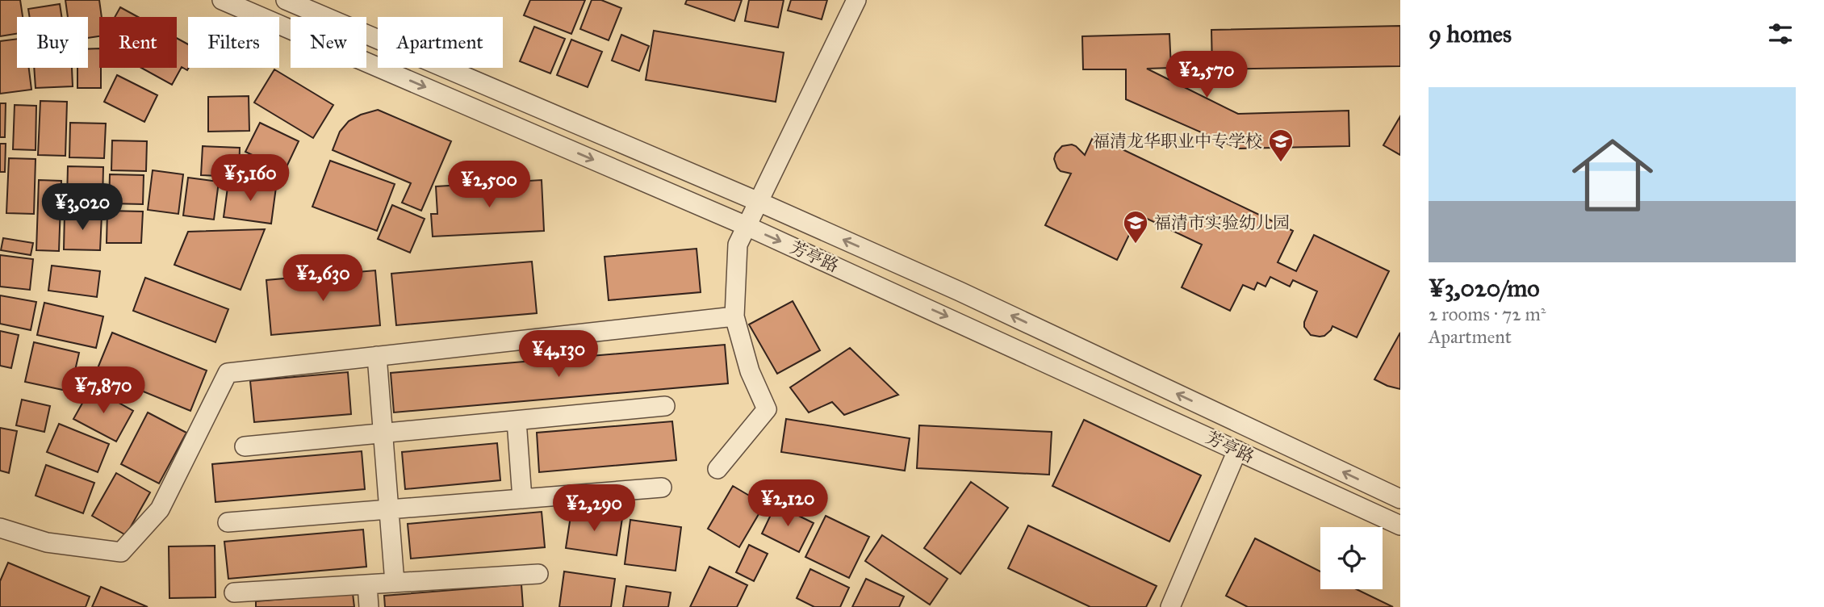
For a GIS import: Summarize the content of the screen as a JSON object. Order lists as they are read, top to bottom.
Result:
{
  "streets": {
    "street": ["芳亭路"]
  },
  "places": {
    "school or university": ["福清龙华职业中专学校", "福清市实验幼儿园"]
  },
  "page": {
    "heading": "9 homes",
    "chip": [
      "Buy",
      "Rent",
      "Filters",
      "New",
      "Apartment"
    ],
    "price": [
      "¥2,570",
      "¥5,160",
      "¥2,500",
      "¥3,020",
      "¥2,630",
      "¥4,130",
      "¥7,870",
      "¥2,120",
      "¥2,290"
    ],
    "list": [
      {
        "name": "¥3,020/mo",
        "note": "2 rooms · 72 m² · Apartment"
      }
    ]
  }
}
